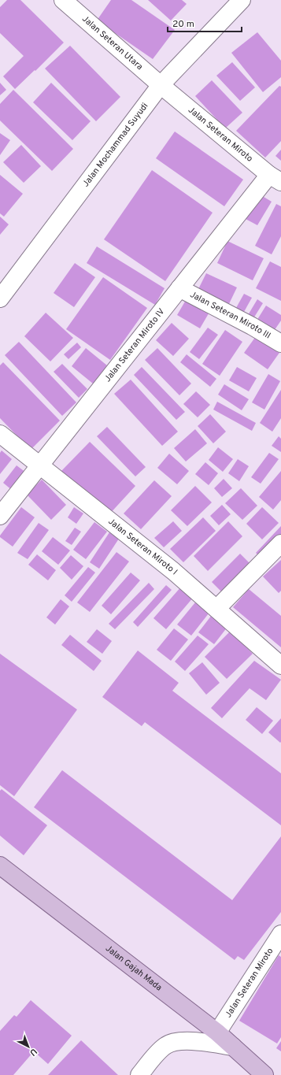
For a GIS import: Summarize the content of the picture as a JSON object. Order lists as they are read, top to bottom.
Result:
{
  "streets": {
    "main road": ["Jalan Gajah Mada"],
    "street": [
      "Jalan Seteran Utara",
      "Jalan Seteran Miroto",
      "Jalan Mochammad Suyudi",
      "Jalan Seteran Miroto III",
      "Jalan Seteran Miroto IV",
      "Jalan Seteran Miroto I"
    ]
  },
  "crossings": [
    ["Jalan Seteran Utara", "Jalan Seteran Miroto"],
    ["Jalan Seteran Utara", "Jalan Mochammad Suyudi"],
    ["Jalan Seteran Miroto", "Jalan Mochammad Suyudi"],
    ["Jalan Seteran Miroto", "Jalan Seteran Miroto IV"],
    ["Jalan Seteran Miroto", "Jalan Gajah Mada"],
    ["Jalan Seteran Miroto III", "Jalan Seteran Miroto IV"],
    ["Jalan Seteran Miroto IV", "Jalan Seteran Miroto I"]
  ],
  "scale_bar": "20 m",
  "north": "bottom right"
}
